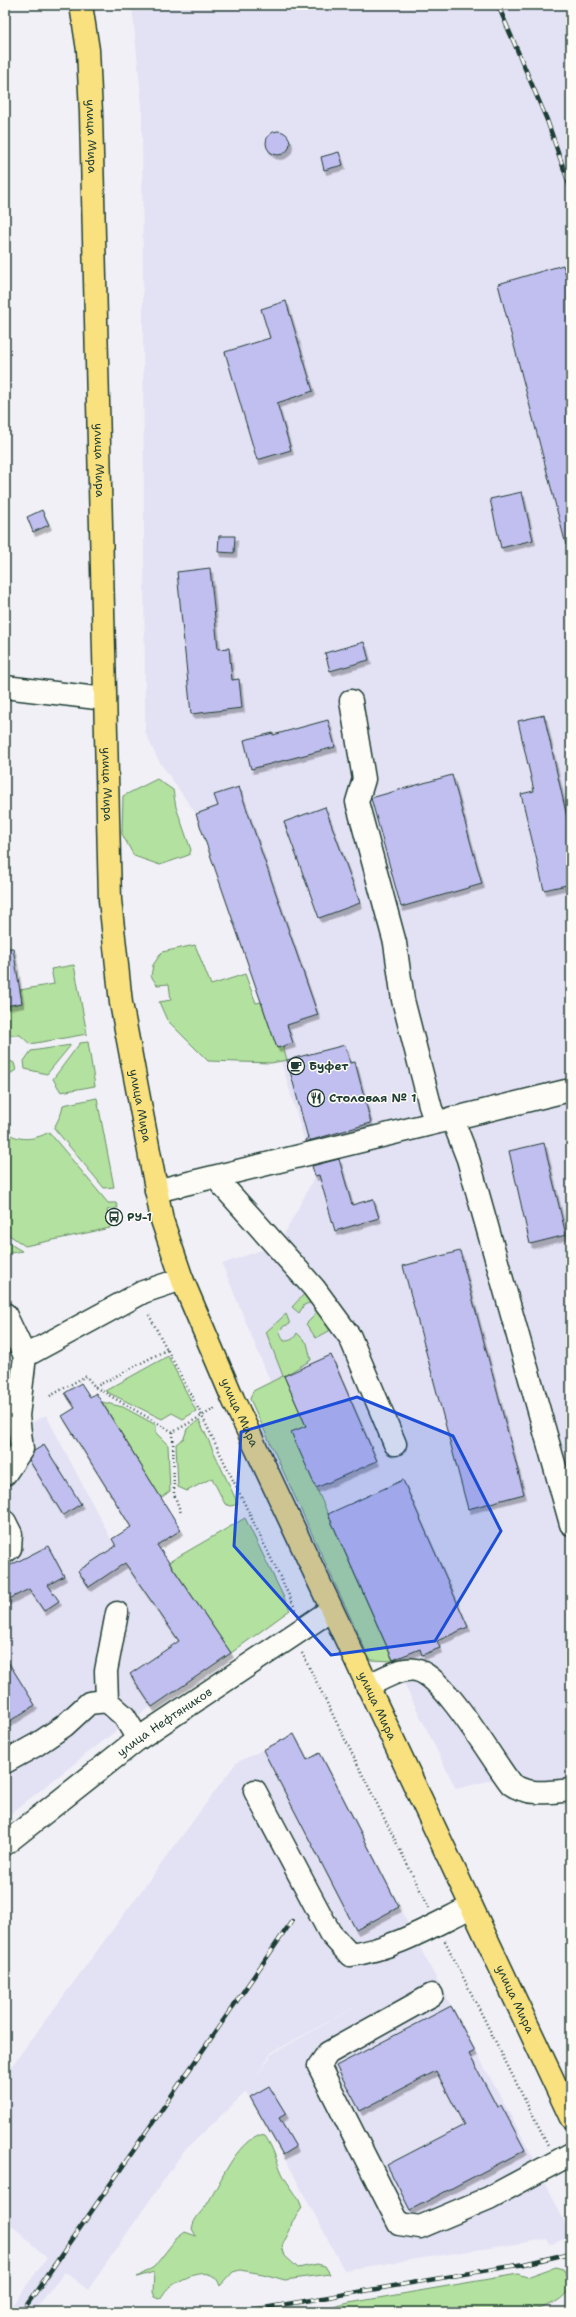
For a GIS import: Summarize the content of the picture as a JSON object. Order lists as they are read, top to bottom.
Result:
{
  "streets": {
    "highway": ["улица Мира"],
    "street": ["улица Нефтяников"]
  },
  "crossings": [
    ["улица Мира", "улица Нефтяников"]
  ],
  "places": {
    "cafe": ["Буфет"],
    "restaurant": ["Столовая № 1"],
    "bus stop": ["РУ-1"]
  }
}
